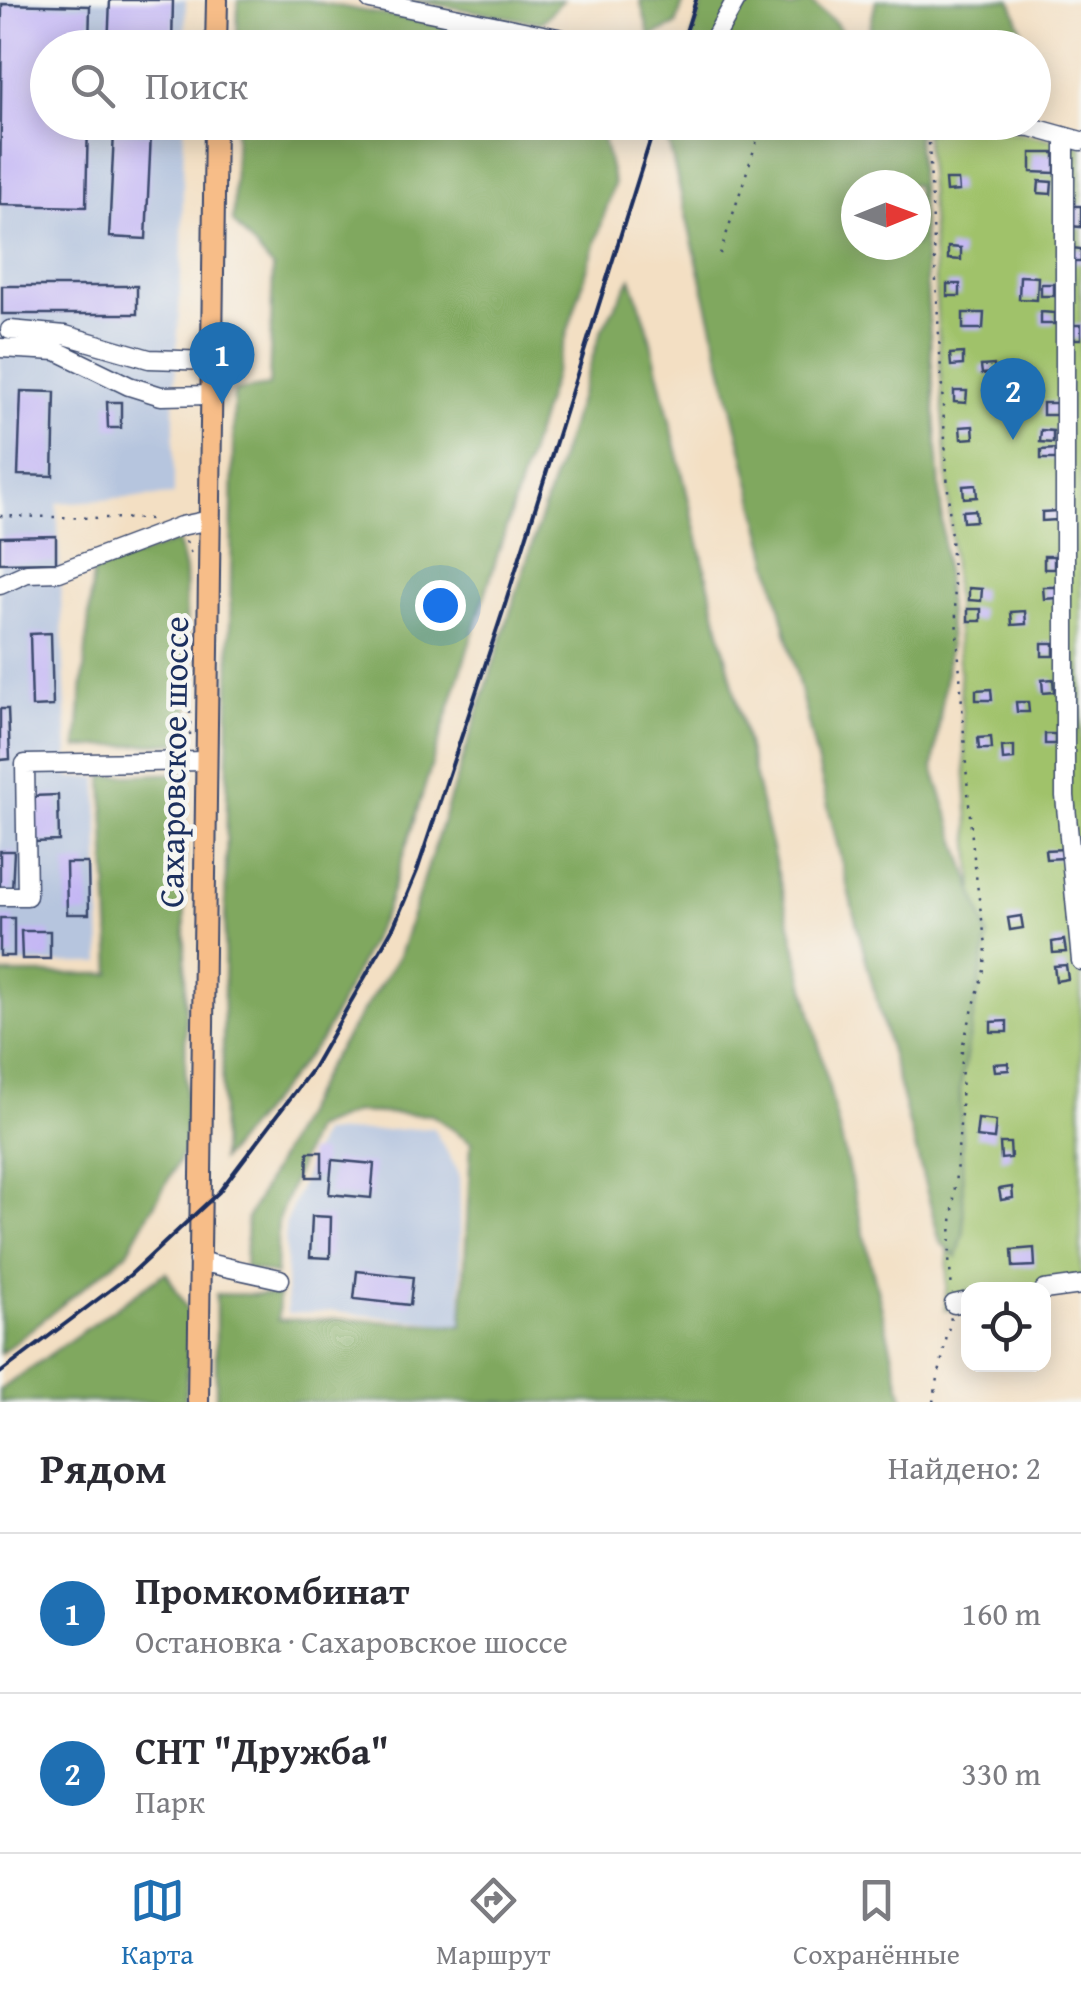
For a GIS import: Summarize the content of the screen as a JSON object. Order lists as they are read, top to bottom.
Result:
{
  "streets": {
    "main road": ["Сахаровское шоссе"]
  },
  "north": "right",
  "page": {
    "search": "Поиск",
    "pins": ["1", "2"],
    "heading": ["Рядом", "Найдено: 2"],
    "list": [
      {
        "mark": "1",
        "name": "Промкомбинат",
        "note": "Остановка · Сахаровское шоссе",
        "value": "160 m"
      },
      {
        "mark": "2",
        "name": "СНТ \"Дружба\"",
        "note": "Парк",
        "value": "330 m"
      }
    ],
    "nav": ["Карта", "Маршрут", "Сохранённые"]
  }
}
